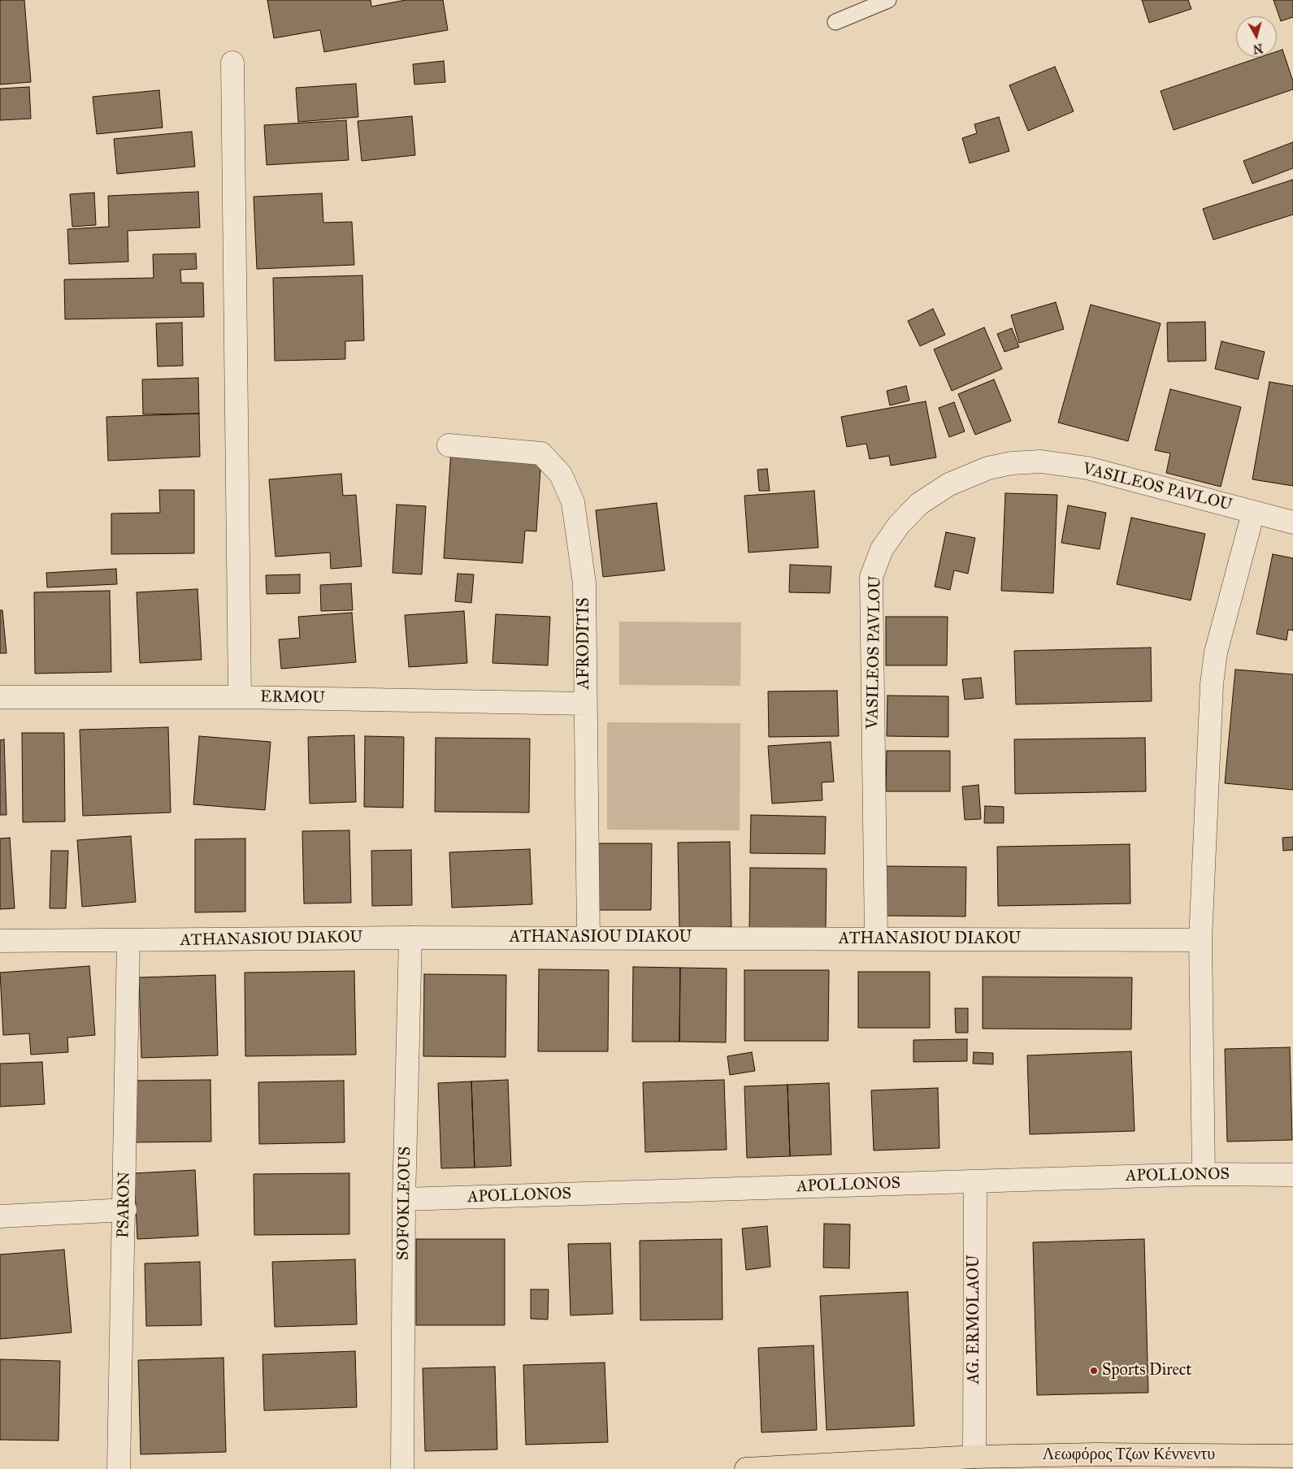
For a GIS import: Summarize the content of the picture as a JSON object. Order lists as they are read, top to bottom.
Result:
{
  "streets": {
    "main road": ["Λεωφόρος Τζων Κέννεντυ"],
    "street": [
      "VASILEOS PAVLOU",
      "AFRODITIS",
      "ERMOU",
      "ATHANASIOU DIAKOU",
      "APOLLONOS",
      "SOFOKLEOUS",
      "PSARON",
      "AG. ERMOLAOU"
    ]
  },
  "crossings": [
    ["VASILEOS PAVLOU", "ATHANASIOU DIAKOU"],
    ["AFRODITIS", "ERMOU"],
    ["AFRODITIS", "ATHANASIOU DIAKOU"],
    ["ATHANASIOU DIAKOU", "SOFOKLEOUS"],
    ["ATHANASIOU DIAKOU", "PSARON"],
    ["APOLLONOS", "SOFOKLEOUS"],
    ["APOLLONOS", "AG. ERMOLAOU"],
    ["AG. ERMOLAOU", "Λεωφόρος Τζων Κέννεντυ"]
  ],
  "places": ["Sports Direct"],
  "north": "bottom"
}
